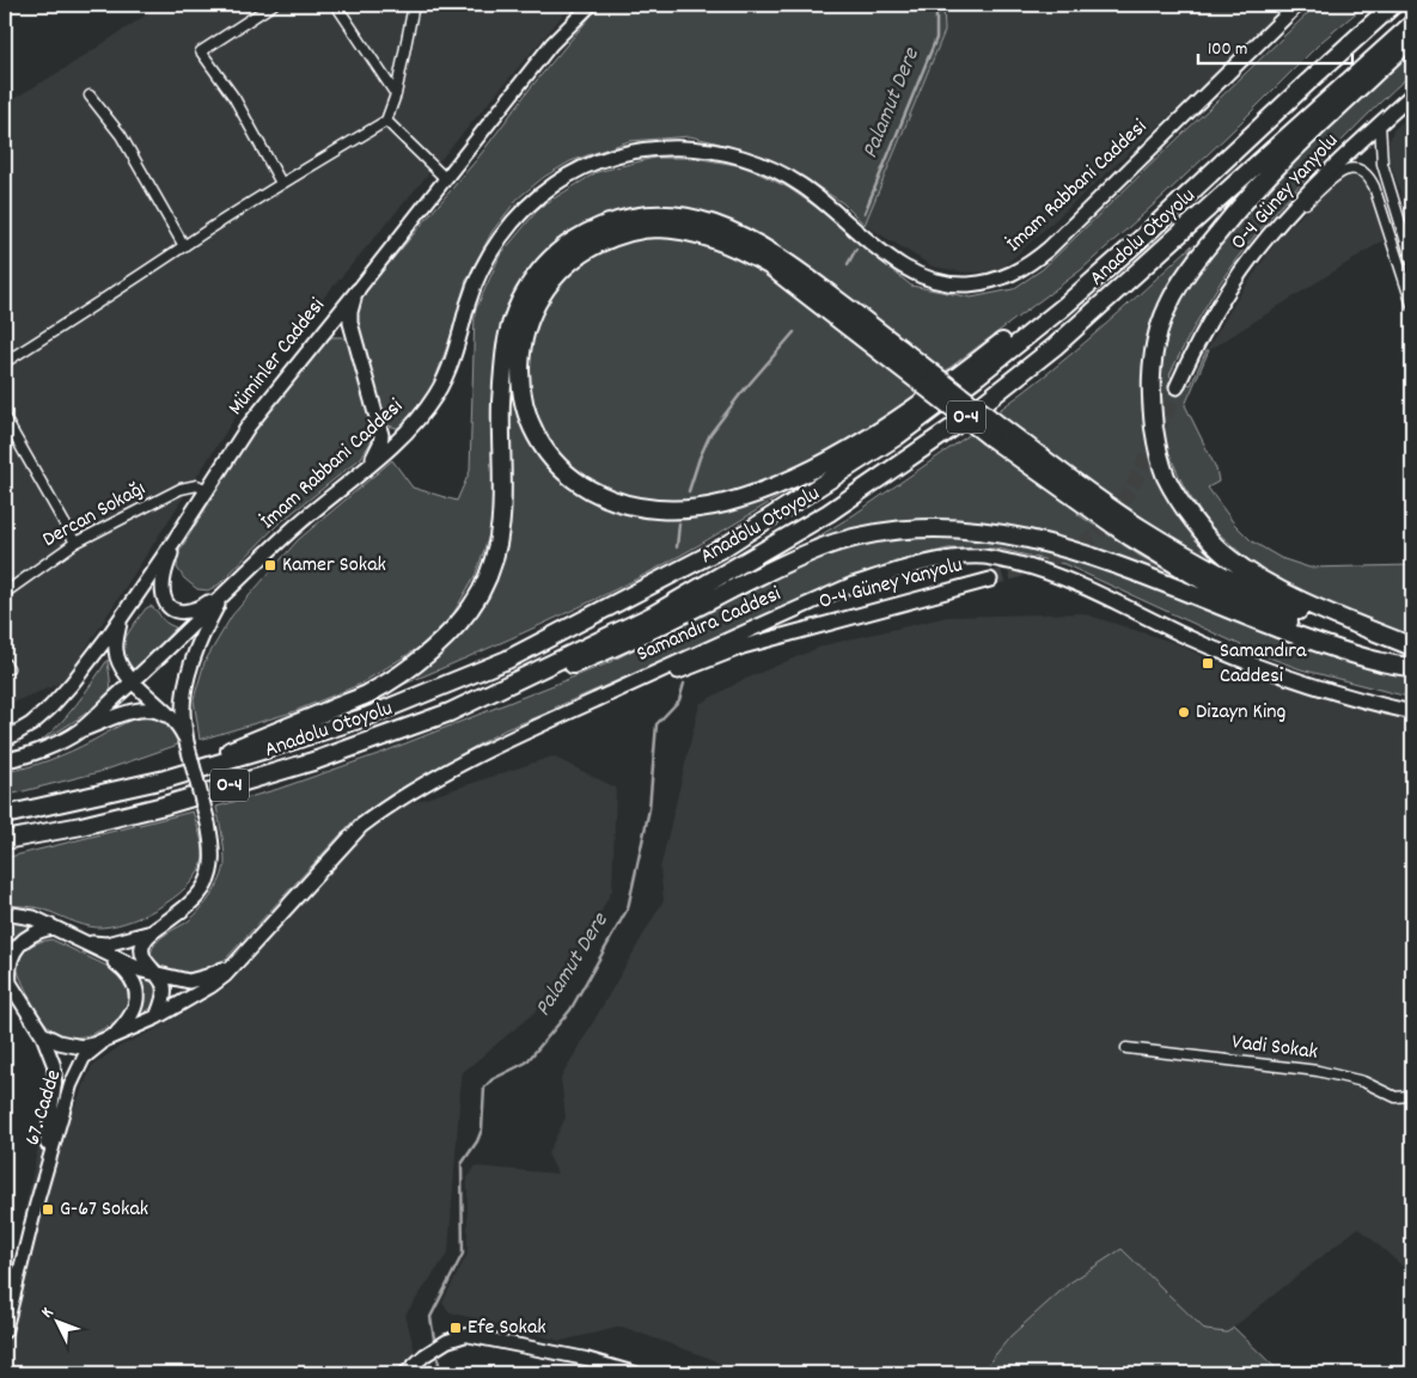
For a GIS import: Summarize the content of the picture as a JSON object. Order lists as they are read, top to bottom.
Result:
{
  "streets": {
    "highway": ["Anadolu Otoyolu", "O-4"],
    "main road": [
      "İmam Rabbani Caddesi",
      "O-4 Güney Yanyolu",
      "Müminler Caddesi",
      "Samandıra Caddesi"
    ],
    "street": ["Dercan Sokağı", "Vadi Sokak", "67. Cadde"]
  },
  "crossings": [
    ["O-4 Güney Yanyolu", "Samandıra Caddesi"],
    ["Müminler Caddesi", "Dercan Sokağı"]
  ],
  "water": ["Palamut Dere"],
  "places": {
    "transit": [
      "Kamer Sokak",
      "Samandıra Caddesi",
      "G-67 Sokak",
      "Efe Sokak"
    ],
    "other": ["Dizayn King"]
  },
  "scale_bar": "100 m",
  "north": "top left"
}
